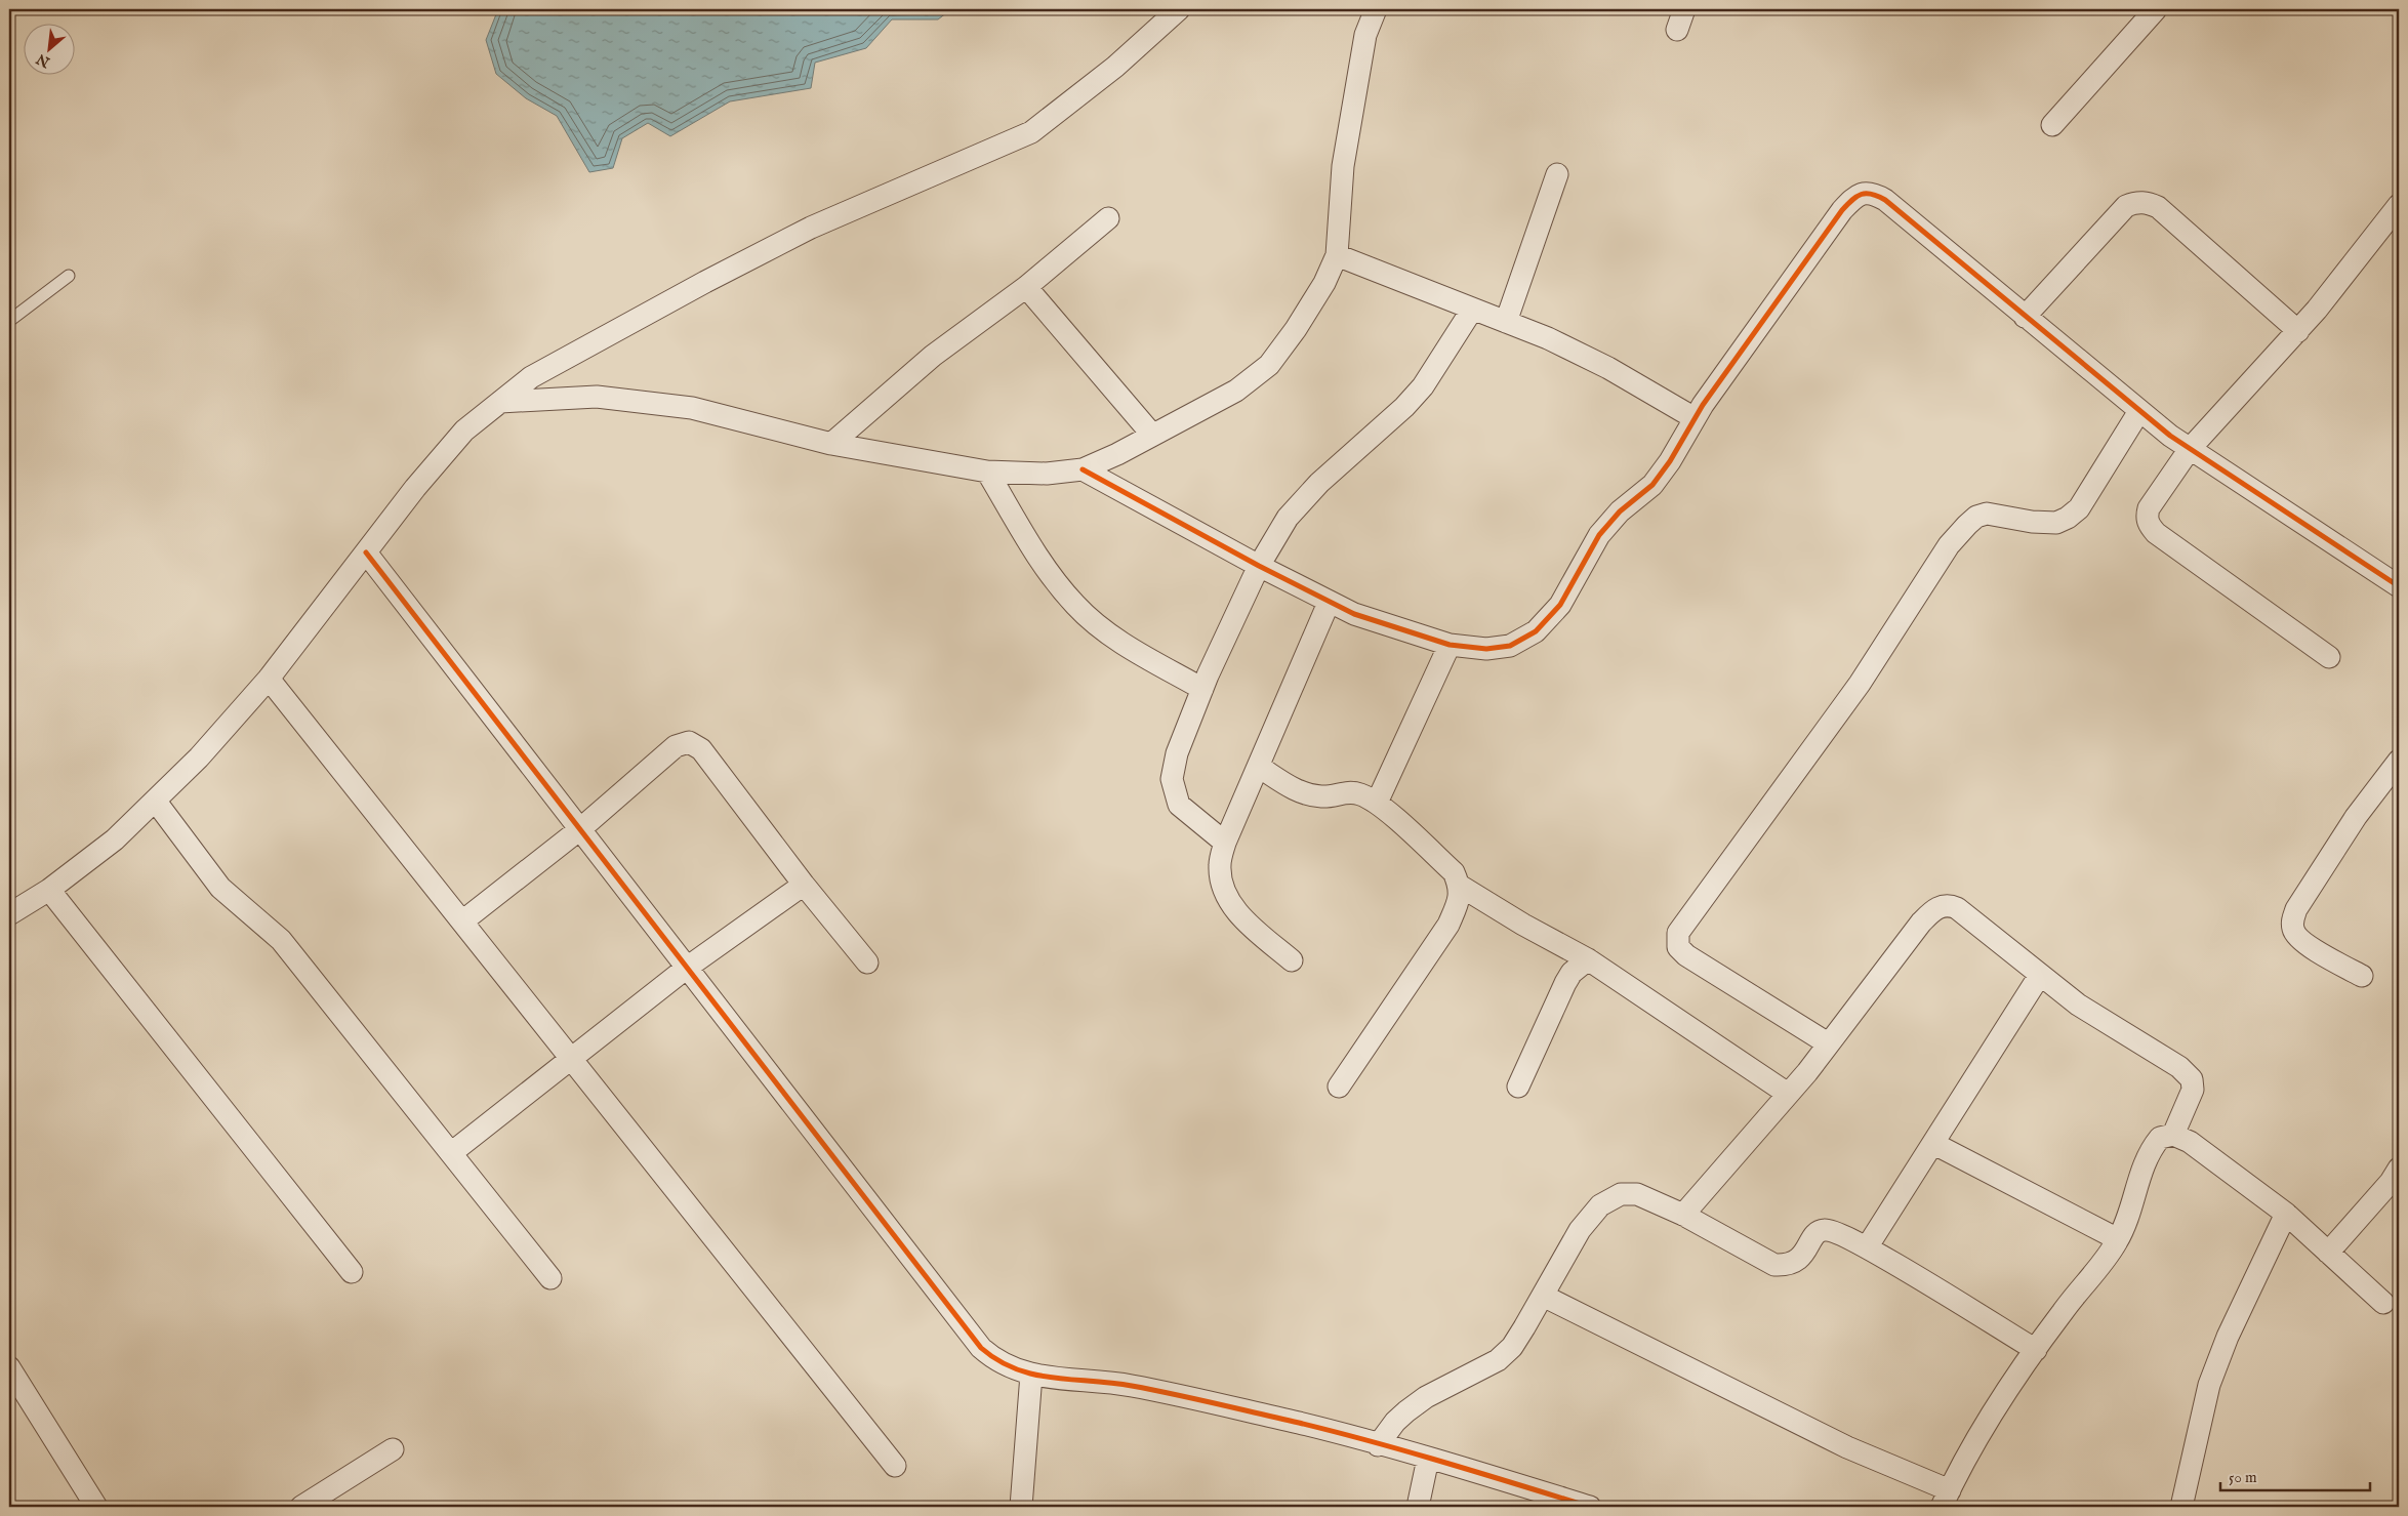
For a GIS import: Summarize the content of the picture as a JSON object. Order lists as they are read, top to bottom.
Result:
{
  "scale_bar": "50 m",
  "north": "bottom left"
}
